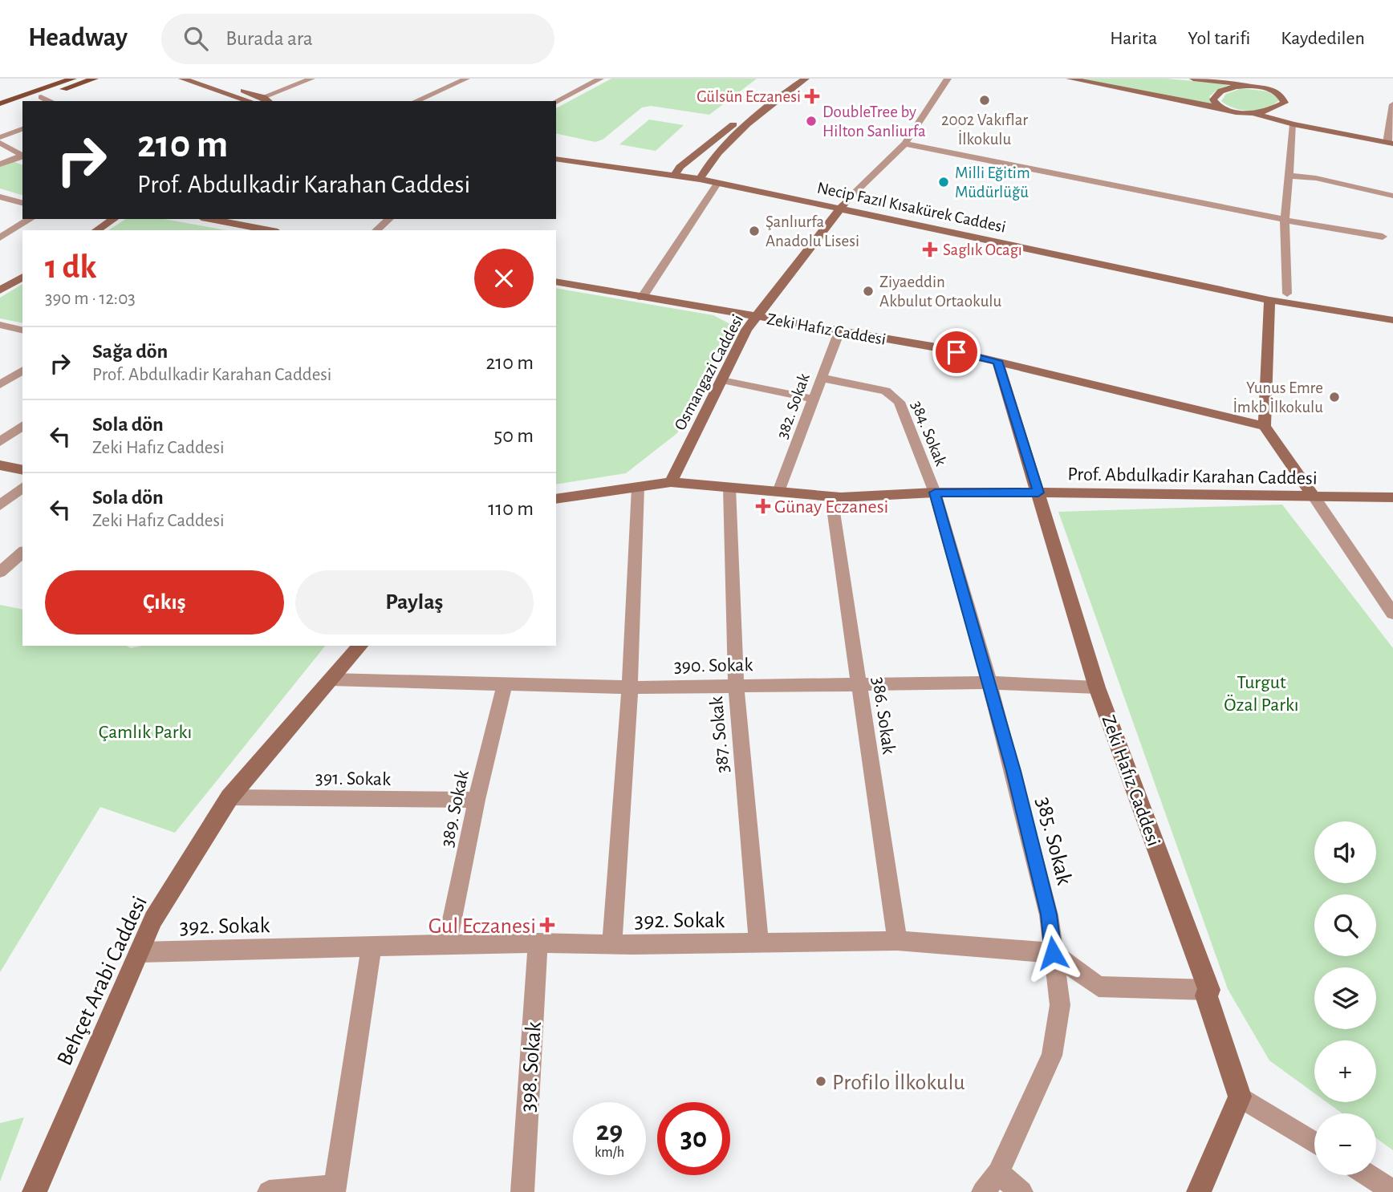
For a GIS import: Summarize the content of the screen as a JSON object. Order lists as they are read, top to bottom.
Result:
{
  "streets": {
    "main road": [
      "Necip Fazıl Kısakürek Caddesi",
      "Zeki Hafız Caddesi",
      "Osmangazi Caddesi",
      "Prof. Abdulkadir Karahan Caddesi",
      "Behçet Arabi Caddesi"
    ],
    "street": [
      "382. Sokak",
      "384. Sokak",
      "390. Sokak",
      "386. Sokak",
      "387. Sokak",
      "391. Sokak",
      "389. Sokak",
      "385. Sokak",
      "392. Sokak",
      "398. Sokak"
    ]
  },
  "crossings": [
    ["Necip Fazıl Kısakürek Caddesi", "Osmangazi Caddesi"],
    ["Zeki Hafız Caddesi", "Osmangazi Caddesi"],
    ["Zeki Hafız Caddesi", "382. Sokak"],
    ["Zeki Hafız Caddesi", "Prof. Abdulkadir Karahan Caddesi"],
    ["Zeki Hafız Caddesi", "390. Sokak"],
    ["Osmangazi Caddesi", "Prof. Abdulkadir Karahan Caddesi"],
    ["382. Sokak", "384. Sokak"],
    ["382. Sokak", "Prof. Abdulkadir Karahan Caddesi"],
    ["384. Sokak", "Prof. Abdulkadir Karahan Caddesi"],
    ["384. Sokak", "385. Sokak"],
    ["Prof. Abdulkadir Karahan Caddesi", "386. Sokak"],
    ["Prof. Abdulkadir Karahan Caddesi", "387. Sokak"],
    ["Prof. Abdulkadir Karahan Caddesi", "385. Sokak"],
    ["390. Sokak", "386. Sokak"],
    ["390. Sokak", "387. Sokak"],
    ["390. Sokak", "389. Sokak"],
    ["390. Sokak", "385. Sokak"],
    ["390. Sokak", "Behçet Arabi Caddesi"],
    ["386. Sokak", "392. Sokak"],
    ["387. Sokak", "392. Sokak"],
    ["391. Sokak", "389. Sokak"],
    ["391. Sokak", "Behçet Arabi Caddesi"],
    ["389. Sokak", "392. Sokak"],
    ["385. Sokak", "392. Sokak"],
    ["392. Sokak", "Behçet Arabi Caddesi"],
    ["392. Sokak", "398. Sokak"]
  ],
  "parks": ["Turgut Özal Parkı", "Çamlık Parkı"],
  "places": {
    "health": [
      "Gülsün Eczanesi",
      "Saglık Ocagı",
      "Günay Eczanesi",
      "Gul Eczanesi"
    ],
    "other": [
      "2002 Vakıflar İlkokulu",
      "DoubleTree by Hilton Sanliurfa",
      "Milli Eğitim Müdürlüğü",
      "Şanlıurfa Anadolu Lisesi",
      "Ziyaeddin Akbulut Ortaokulu",
      "Yunus Emre İmkb İlkokulu",
      "Profilo İlkokulu"
    ]
  },
  "page": {
    "header": "Headway",
    "search": "Burada ara",
    "nav": ["Harita", "Yol tarifi", "Kaydedilen"],
    "turn": ["210 m", "Prof. Abdulkadir Karahan Caddesi"],
    "heading": ["1 dk", "390 m · 12:03"],
    "list": [
      {
        "name": "Sağa dön",
        "note": "Prof. Abdulkadir Karahan Caddesi",
        "value": "210 m"
      },
      {
        "name": "Sola dön",
        "note": "Zeki Hafız Caddesi",
        "value": "50 m"
      },
      {
        "name": "Sola dön",
        "note": "Zeki Hafız Caddesi",
        "value": "110 m"
      }
    ],
    "buttons": ["Çıkış", "Paylaş"],
    "map_buttons": ["+", "−"],
    "speed": "29 km/h",
    "limit": "30"
  }
}
